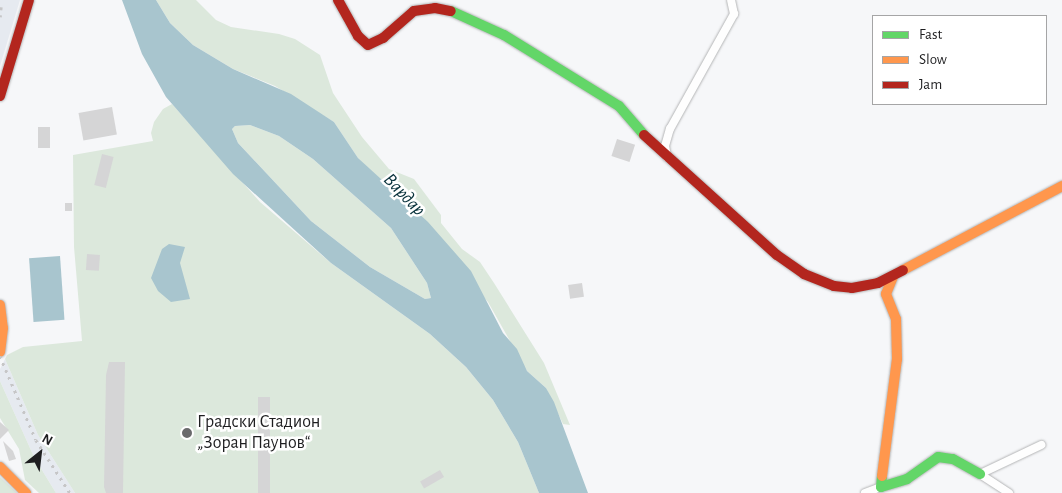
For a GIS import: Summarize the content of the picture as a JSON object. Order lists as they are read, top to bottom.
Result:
{
  "water": ["Вардар"],
  "places": ["Градски Стадион „Зоран Паунов“"],
  "legend": ["Fast", "Slow", "Jam"],
  "north": "top right"
}
